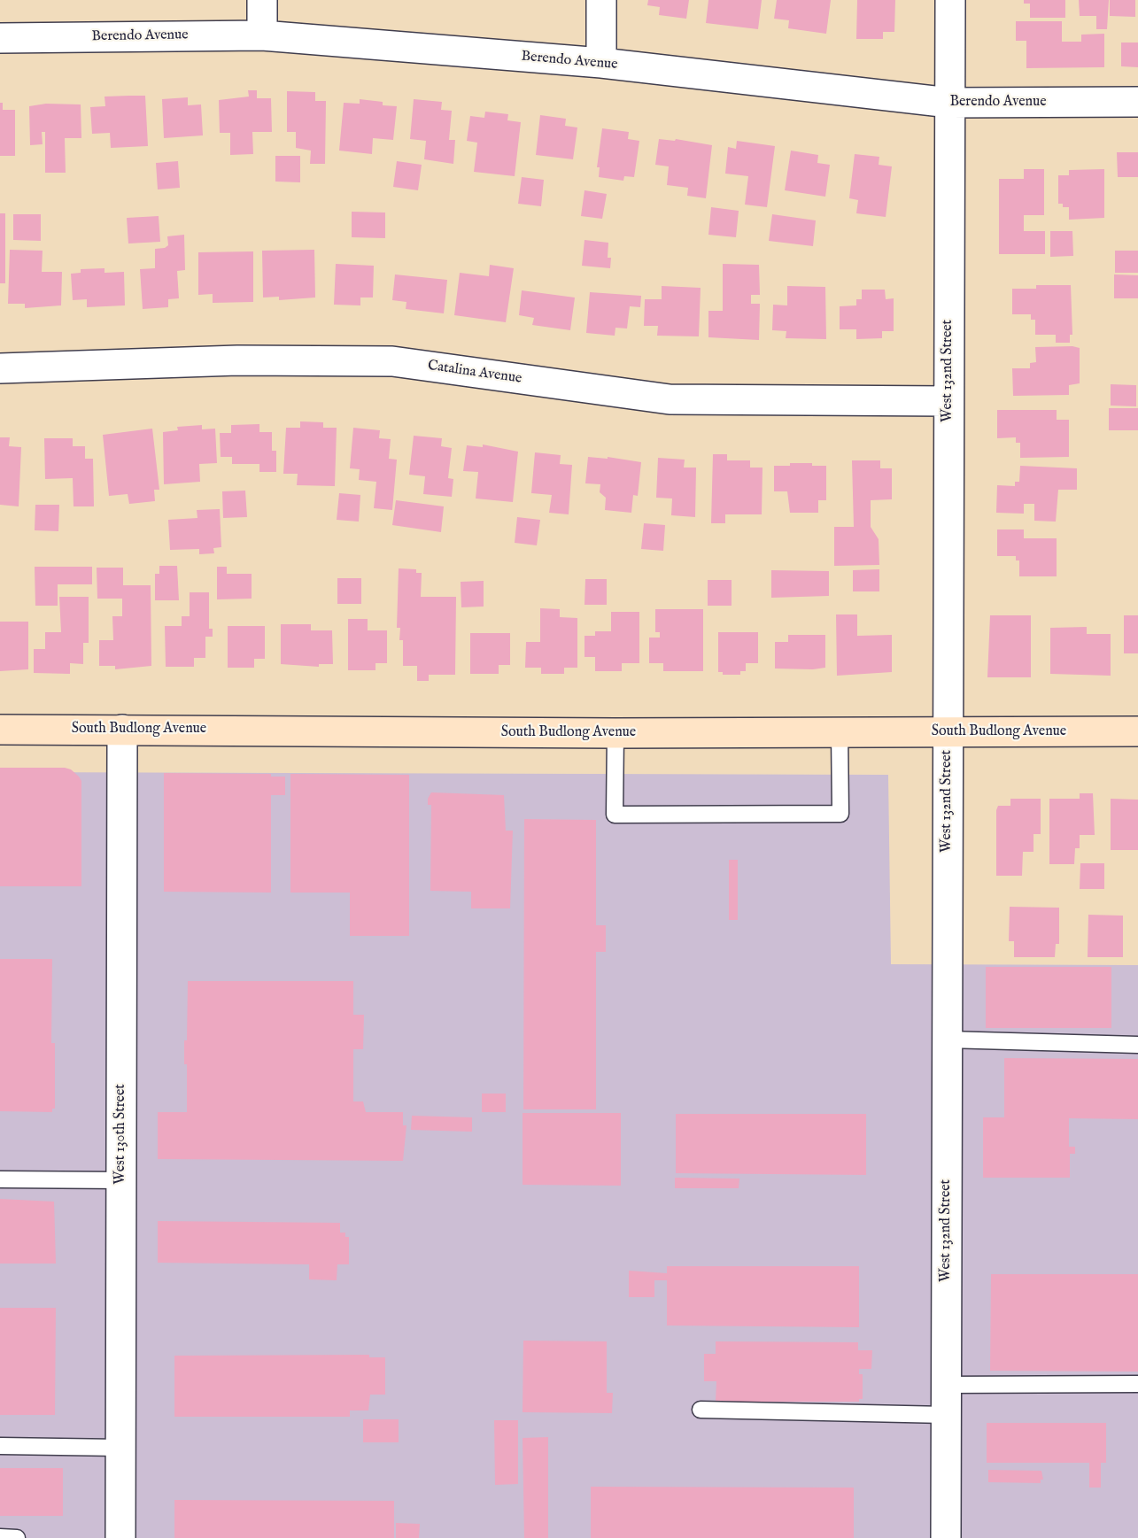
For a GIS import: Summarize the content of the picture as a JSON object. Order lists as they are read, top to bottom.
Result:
{
  "streets": {
    "street": [
      "Berendo Avenue",
      "West 132nd Street",
      "Catalina Avenue",
      "South Budlong Avenue",
      "West 130th Street"
    ]
  },
  "crossings": [
    ["Berendo Avenue", "West 132nd Street"],
    ["West 132nd Street", "Catalina Avenue"],
    ["West 132nd Street", "South Budlong Avenue"],
    ["South Budlong Avenue", "West 130th Street"]
  ]
}
